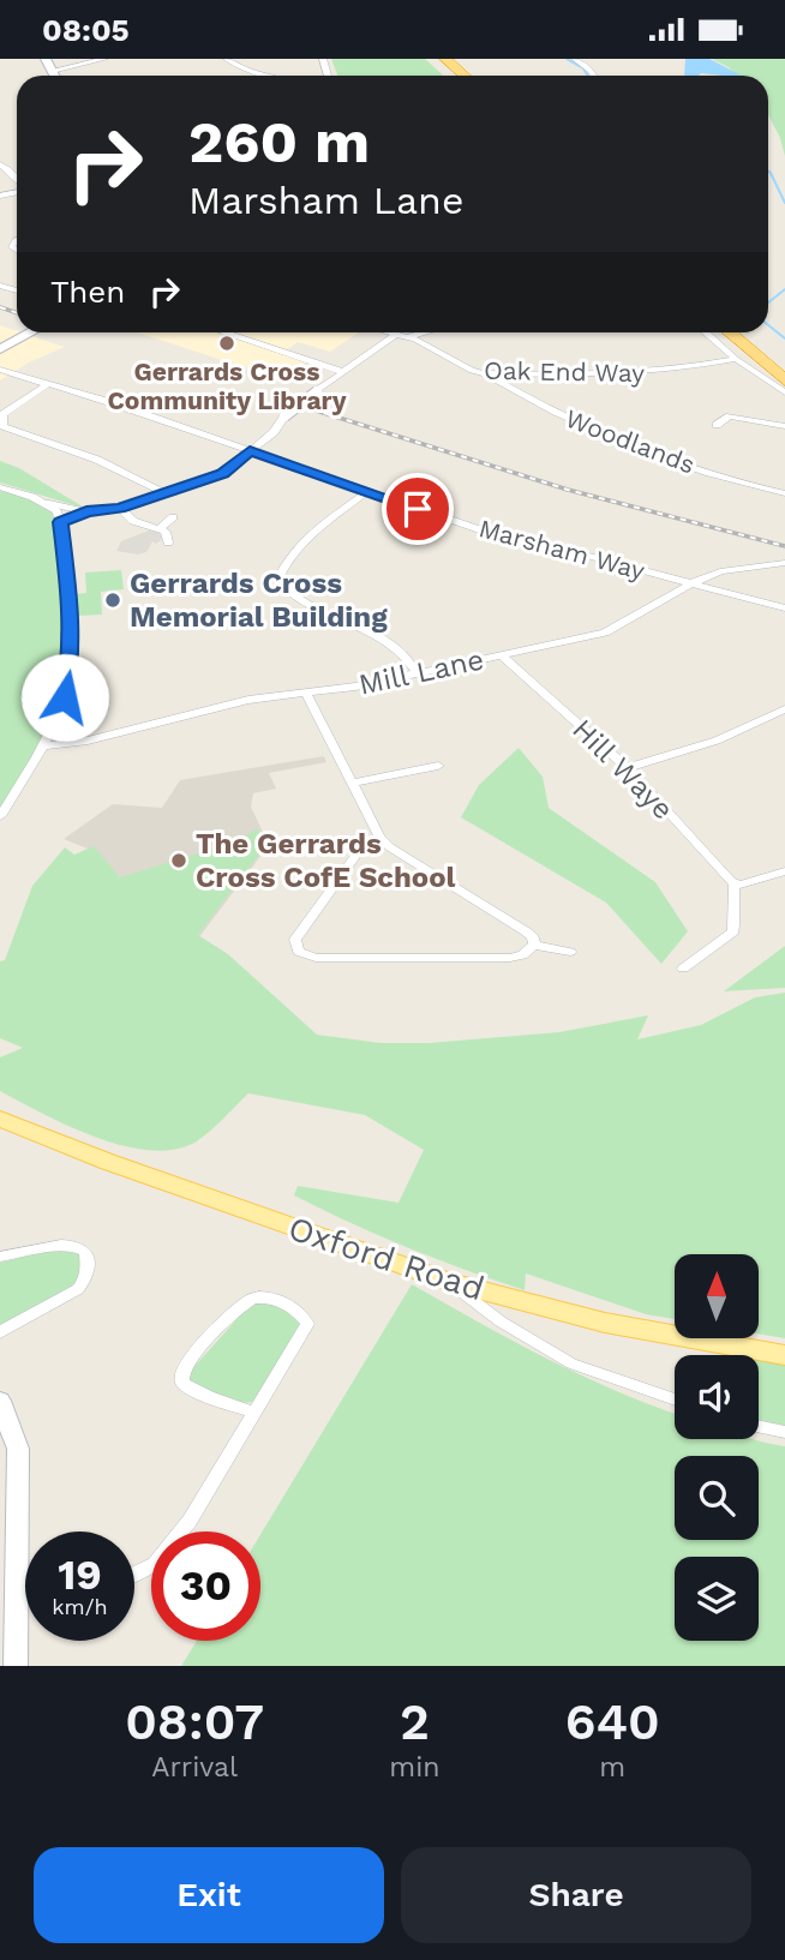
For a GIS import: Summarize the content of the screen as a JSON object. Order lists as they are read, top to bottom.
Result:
{
  "streets": {
    "main road": ["Oxford Road"],
    "street": [
      "Oak End Way",
      "Woodlands",
      "Marsham Way",
      "Mill Lane",
      "Hill Waye"
    ]
  },
  "crossings": [
    ["Oak End Way", "Woodlands"],
    ["Marsham Way", "Mill Lane"],
    ["Mill Lane", "Hill Waye"]
  ],
  "places": ["Gerrards Cross Community Library", "Gerrards Cross Memorial Building", "The Gerrards Cross CofE School"],
  "north": "top",
  "page": {
    "status": "08:05",
    "turn": ["260 m", "Marsham Lane"],
    "then": "Then",
    "speed": "19 km/h",
    "limit": "30",
    "eta": [
      "08:07",
      "Arrival",
      "2",
      "min",
      "640",
      "m"
    ],
    "buttons": ["Exit", "Share"]
  }
}
